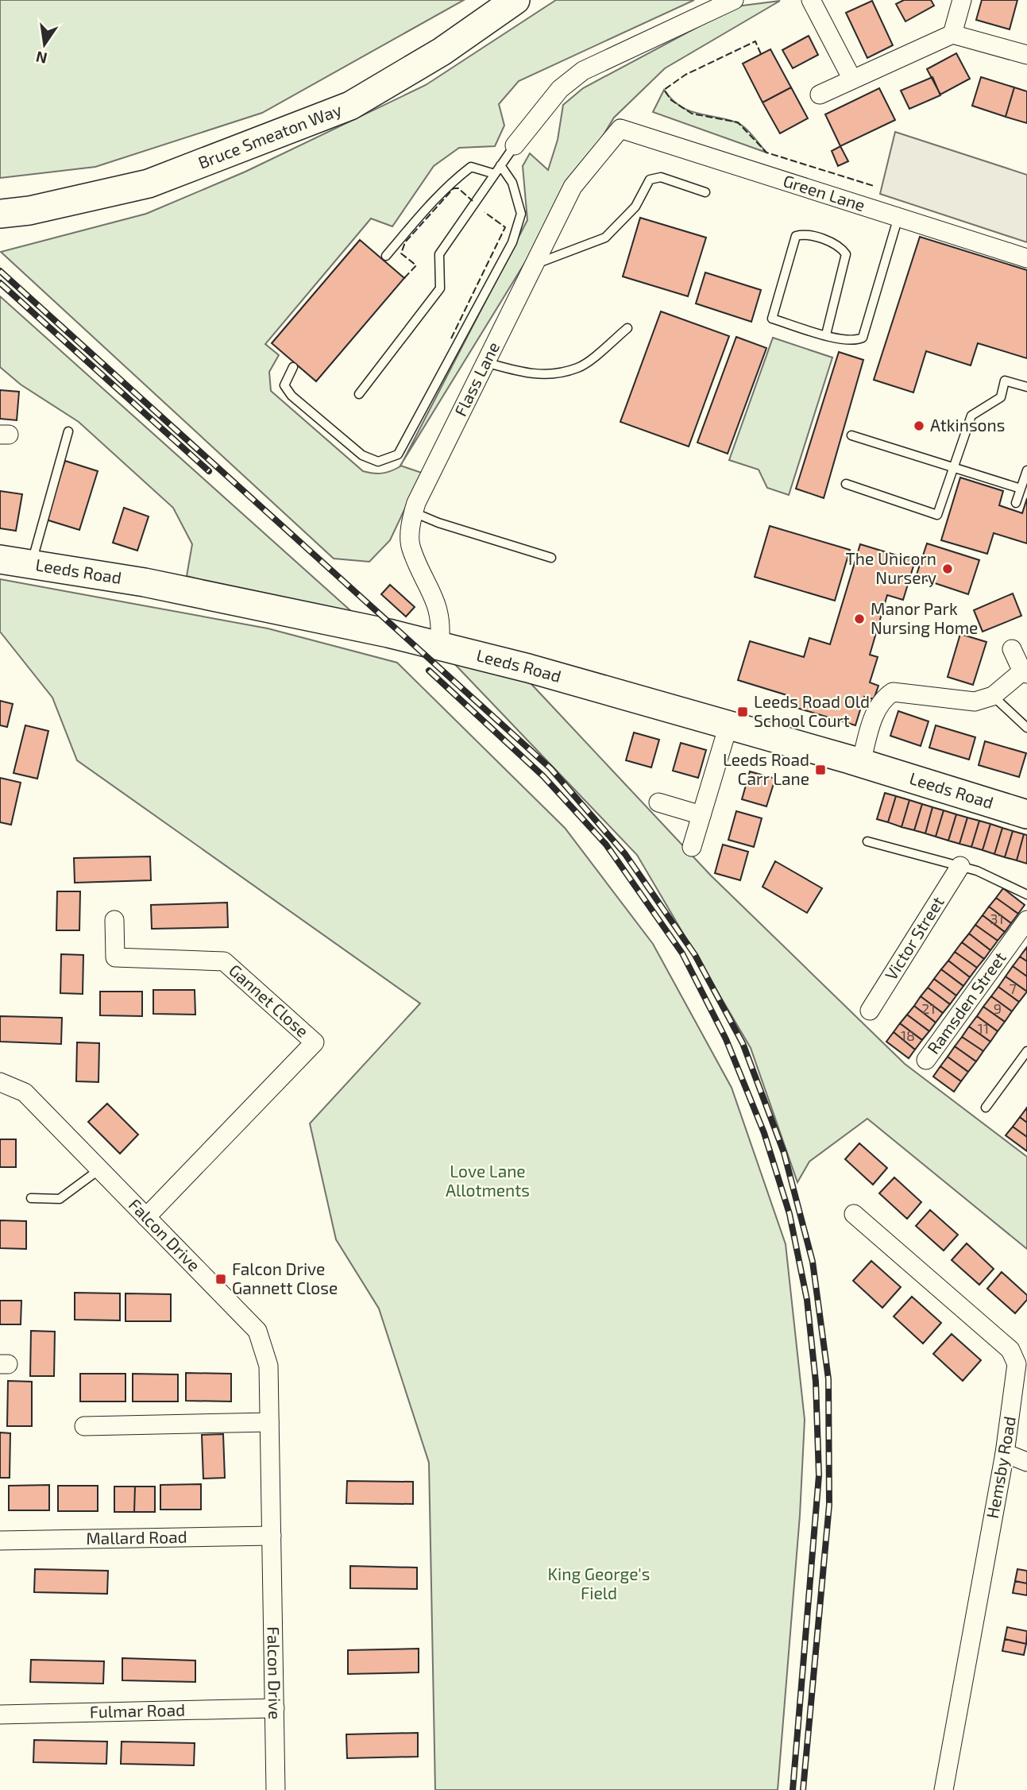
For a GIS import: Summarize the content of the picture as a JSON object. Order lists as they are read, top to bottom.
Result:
{
  "streets": {
    "main road": ["Bruce Smeaton Way", "Leeds Road"],
    "street": [
      "Green Lane",
      "Flass Lane",
      "Victor Street",
      "Gannet Close",
      "Ramsden Street",
      "Falcon Drive",
      "Hemsby Road",
      "Mallard Road",
      "Fulmar Road"
    ]
  },
  "crossings": [
    ["Green Lane", "Flass Lane"],
    ["Flass Lane", "Leeds Road"],
    ["Gannet Close", "Falcon Drive"],
    ["Falcon Drive", "Mallard Road"],
    ["Falcon Drive", "Fulmar Road"]
  ],
  "parks": ["Love Lane Allotments", "King George's Field"],
  "places": {
    "other": ["Atkinsons", "The Unicorn Nursery", "Manor Park Nursing Home"],
    "transit": ["Leeds Road Old School Court", "Leeds Road Carr Lane", "Falcon Drive Gannett Close"]
  },
  "house_numbers": [
    "31",
    "7",
    "21",
    "9",
    "11",
    "18"
  ],
  "north": "bottom"
}
